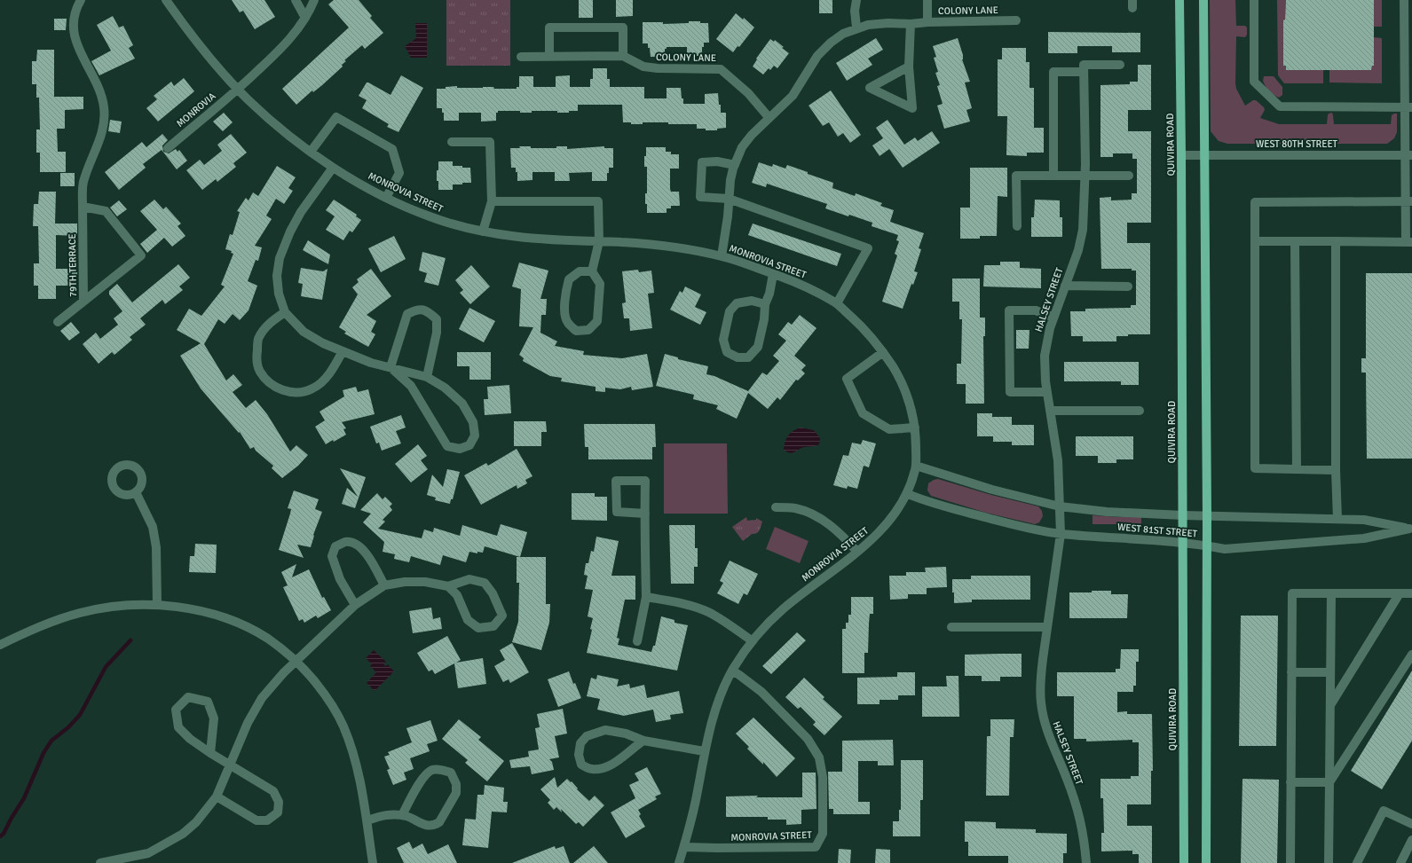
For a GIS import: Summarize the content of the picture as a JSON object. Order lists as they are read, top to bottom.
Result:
{
  "streets": {
    "main road": ["QUIVIRA ROAD"],
    "street": [
      "COLONY LANE",
      "MONROVIA",
      "WEST 80TH STREET",
      "MONROVIA STREET",
      "79TH TERRACE",
      "HALSEY STREET",
      "WEST 81ST STREET"
    ]
  },
  "crossings": [
    ["COLONY LANE", "MONROVIA STREET"],
    ["MONROVIA", "MONROVIA STREET"],
    ["WEST 80TH STREET", "QUIVIRA ROAD"],
    ["QUIVIRA ROAD", "WEST 81ST STREET"],
    ["MONROVIA STREET", "WEST 81ST STREET"],
    ["HALSEY STREET", "WEST 81ST STREET"]
  ]
}
